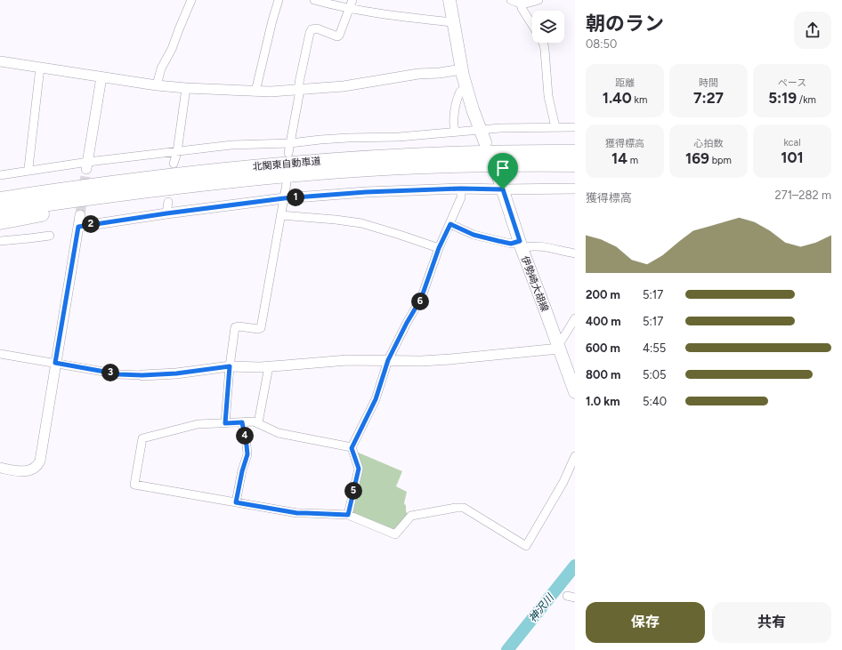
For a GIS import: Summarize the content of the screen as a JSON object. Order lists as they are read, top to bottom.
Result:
{
  "streets": {
    "highway": ["北関東自動車道"],
    "main road": ["伊勢崎大胡線"]
  },
  "water": ["神沢川"],
  "page": {
    "heading": ["朝のラン", "08:50"],
    "stats": [
      ["距離", "1.40 km"],
      ["時間", "7:27"],
      ["ペース", "5:19 /km"],
      ["獲得標高", "14 m"],
      ["心拍数", "169 bpm"],
      ["kcal", "101"]
    ],
    "chart": ["獲得標高", "271–282 m"],
    "pins": [
      "1",
      "2",
      "6",
      "3",
      "4",
      "5"
    ],
    "list": [
      {
        "name": "200 m",
        "note": "5:17"
      },
      {
        "name": "400 m",
        "note": "5:17"
      },
      {
        "name": "600 m",
        "note": "4:55"
      },
      {
        "name": "800 m",
        "note": "5:05"
      },
      {
        "name": "1.0 km",
        "note": "5:40"
      }
    ],
    "buttons": ["保存", "共有"]
  }
}
